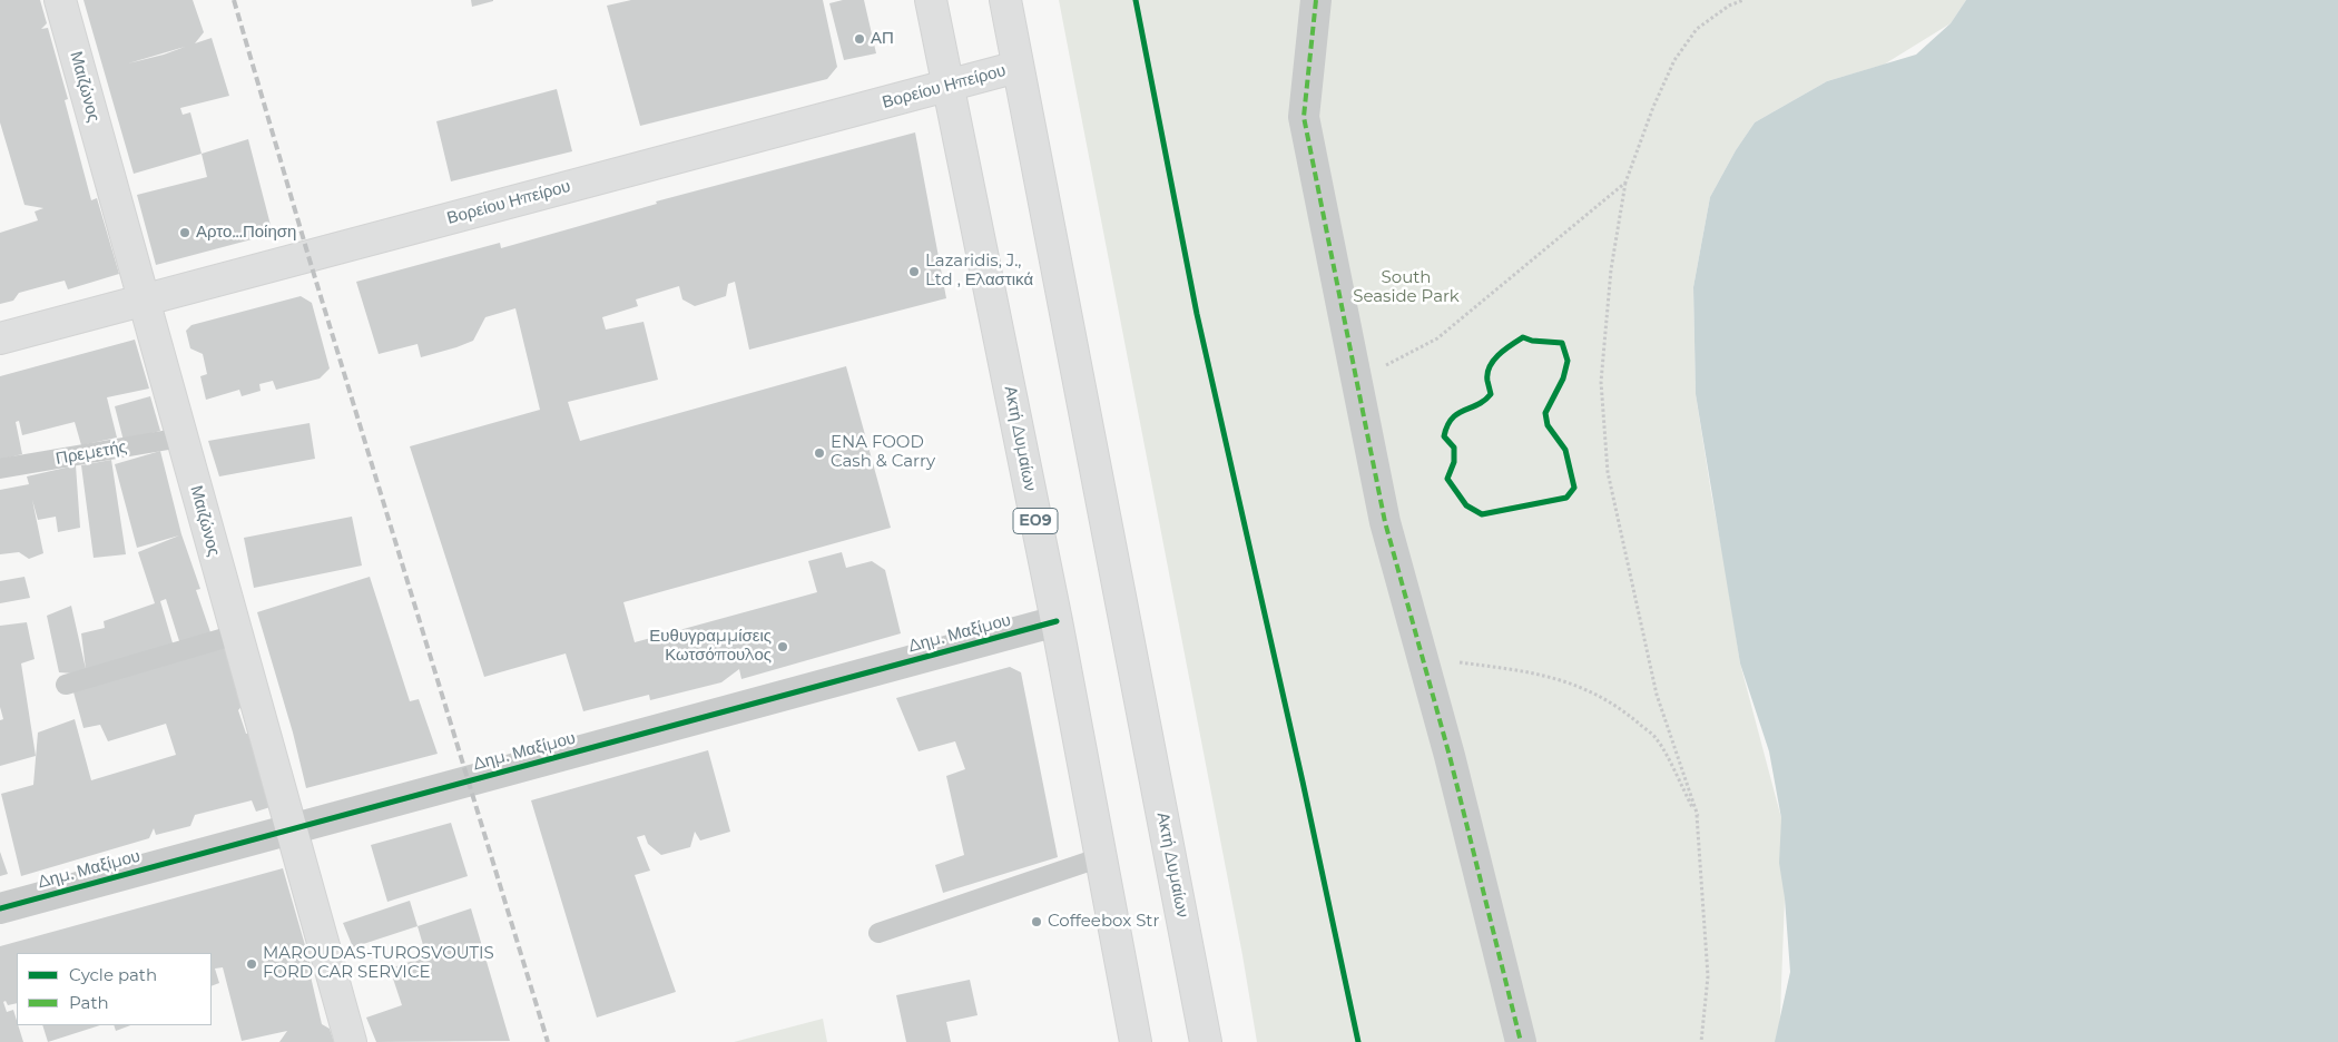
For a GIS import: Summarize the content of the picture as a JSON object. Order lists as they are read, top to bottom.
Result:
{
  "streets": {
    "main road": [
      "Μαιζώνος",
      "Βορείου Ηπείρου",
      "Ακτή Δυμαίων",
      "ΕΟ9"
    ],
    "street": ["Δημ. Μαξίμου"],
    "lane": ["Πρεμετής"]
  },
  "crossings": [
    ["Μαιζώνος", "Βορείου Ηπείρου"],
    ["Μαιζώνος", "Πρεμετής"],
    ["Μαιζώνος", "Δημ. Μαξίμου"],
    ["Βορείου Ηπείρου", "Ακτή Δυμαίων"],
    ["Ακτή Δυμαίων", "Δημ. Μαξίμου"]
  ],
  "parks": ["South Seaside Park"],
  "places": [
    "ΑΠ",
    "Αρτο...Ποίηση",
    "Lazaridis, J., Ltd , Ελαστικά",
    "ENA FOOD Cash & Carry",
    "Ευθυγραμμίσεις Κωτσόπουλος",
    "Coffeebox Str",
    "MAROUDAS-TUROSVOUTIS FORD CAR SERVICE"
  ],
  "legend": ["Cycle path", "Path"]
}
